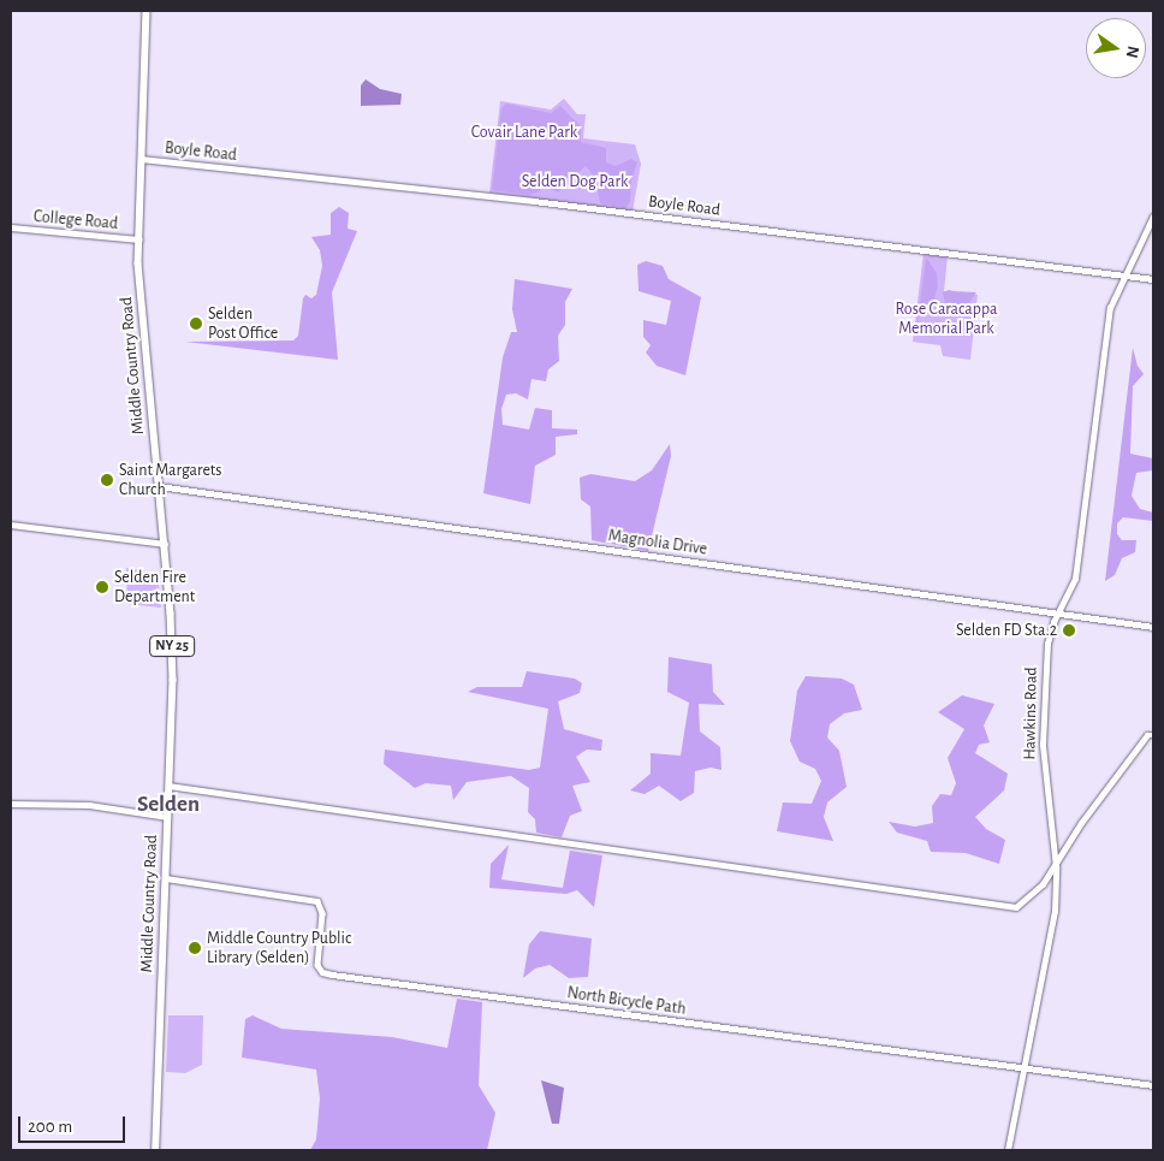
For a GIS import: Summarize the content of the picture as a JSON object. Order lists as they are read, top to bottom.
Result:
{
  "streets": {
    "main road": ["Middle Country Road", "NY 25"],
    "street": [
      "Boyle Road",
      "College Road",
      "Magnolia Drive",
      "Hawkins Road",
      "North Bicycle Path"
    ]
  },
  "crossings": [
    ["Boyle Road", "Middle Country Road"],
    ["Boyle Road", "Hawkins Road"],
    ["College Road", "Middle Country Road"],
    ["Middle Country Road", "Magnolia Drive"],
    ["Middle Country Road", "North Bicycle Path"],
    ["Magnolia Drive", "Hawkins Road"],
    ["Hawkins Road", "North Bicycle Path"]
  ],
  "districts": ["Selden"],
  "parks": ["Covair Lane Park", "Selden Dog Park", "Rose Caracappa Memorial Park"],
  "places": [
    "Selden Post Office",
    "Saint Margarets Church",
    "Selden Fire Department",
    "Selden FD Sta.2",
    "Middle Country Public Library (Selden)"
  ],
  "scale_bar": "200 m",
  "north": "right"
}
